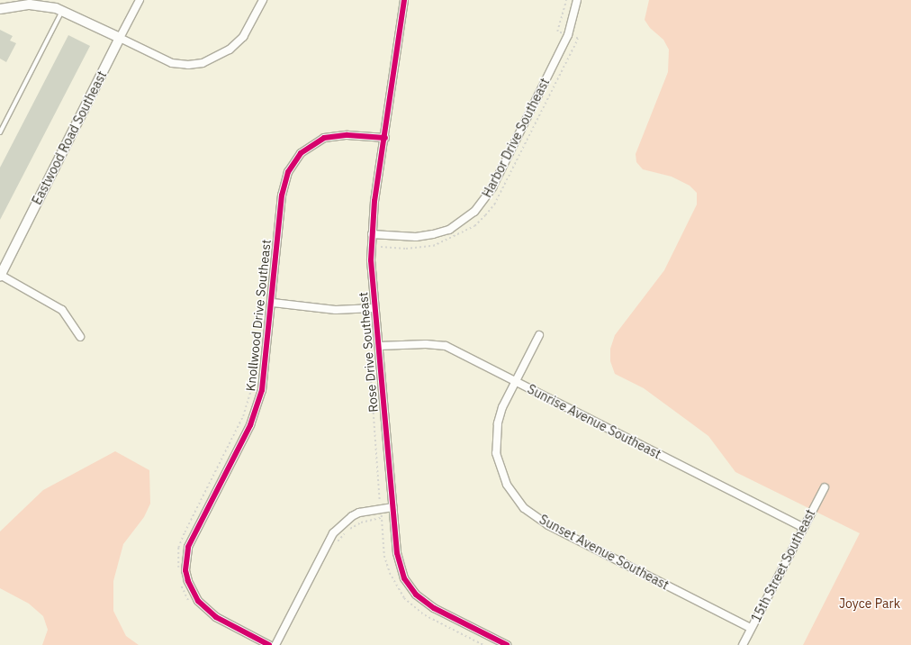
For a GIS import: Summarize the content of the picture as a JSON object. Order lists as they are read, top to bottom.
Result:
{
  "streets": {
    "street": [
      "Eastwood Road Southeast",
      "Harbor Drive Southeast",
      "Knollwood Drive Southeast",
      "Rose Drive Southeast",
      "Sunrise Avenue Southeast",
      "Sunset Avenue Southeast",
      "15th Street Southeast"
    ]
  },
  "crossings": [
    ["Harbor Drive Southeast", "Rose Drive Southeast"],
    ["Knollwood Drive Southeast", "Rose Drive Southeast"],
    ["Rose Drive Southeast", "Sunrise Avenue Southeast"],
    ["Sunrise Avenue Southeast", "Sunset Avenue Southeast"],
    ["Sunrise Avenue Southeast", "15th Street Southeast"],
    ["Sunset Avenue Southeast", "15th Street Southeast"]
  ],
  "parks": ["Joyce Park"]
}
